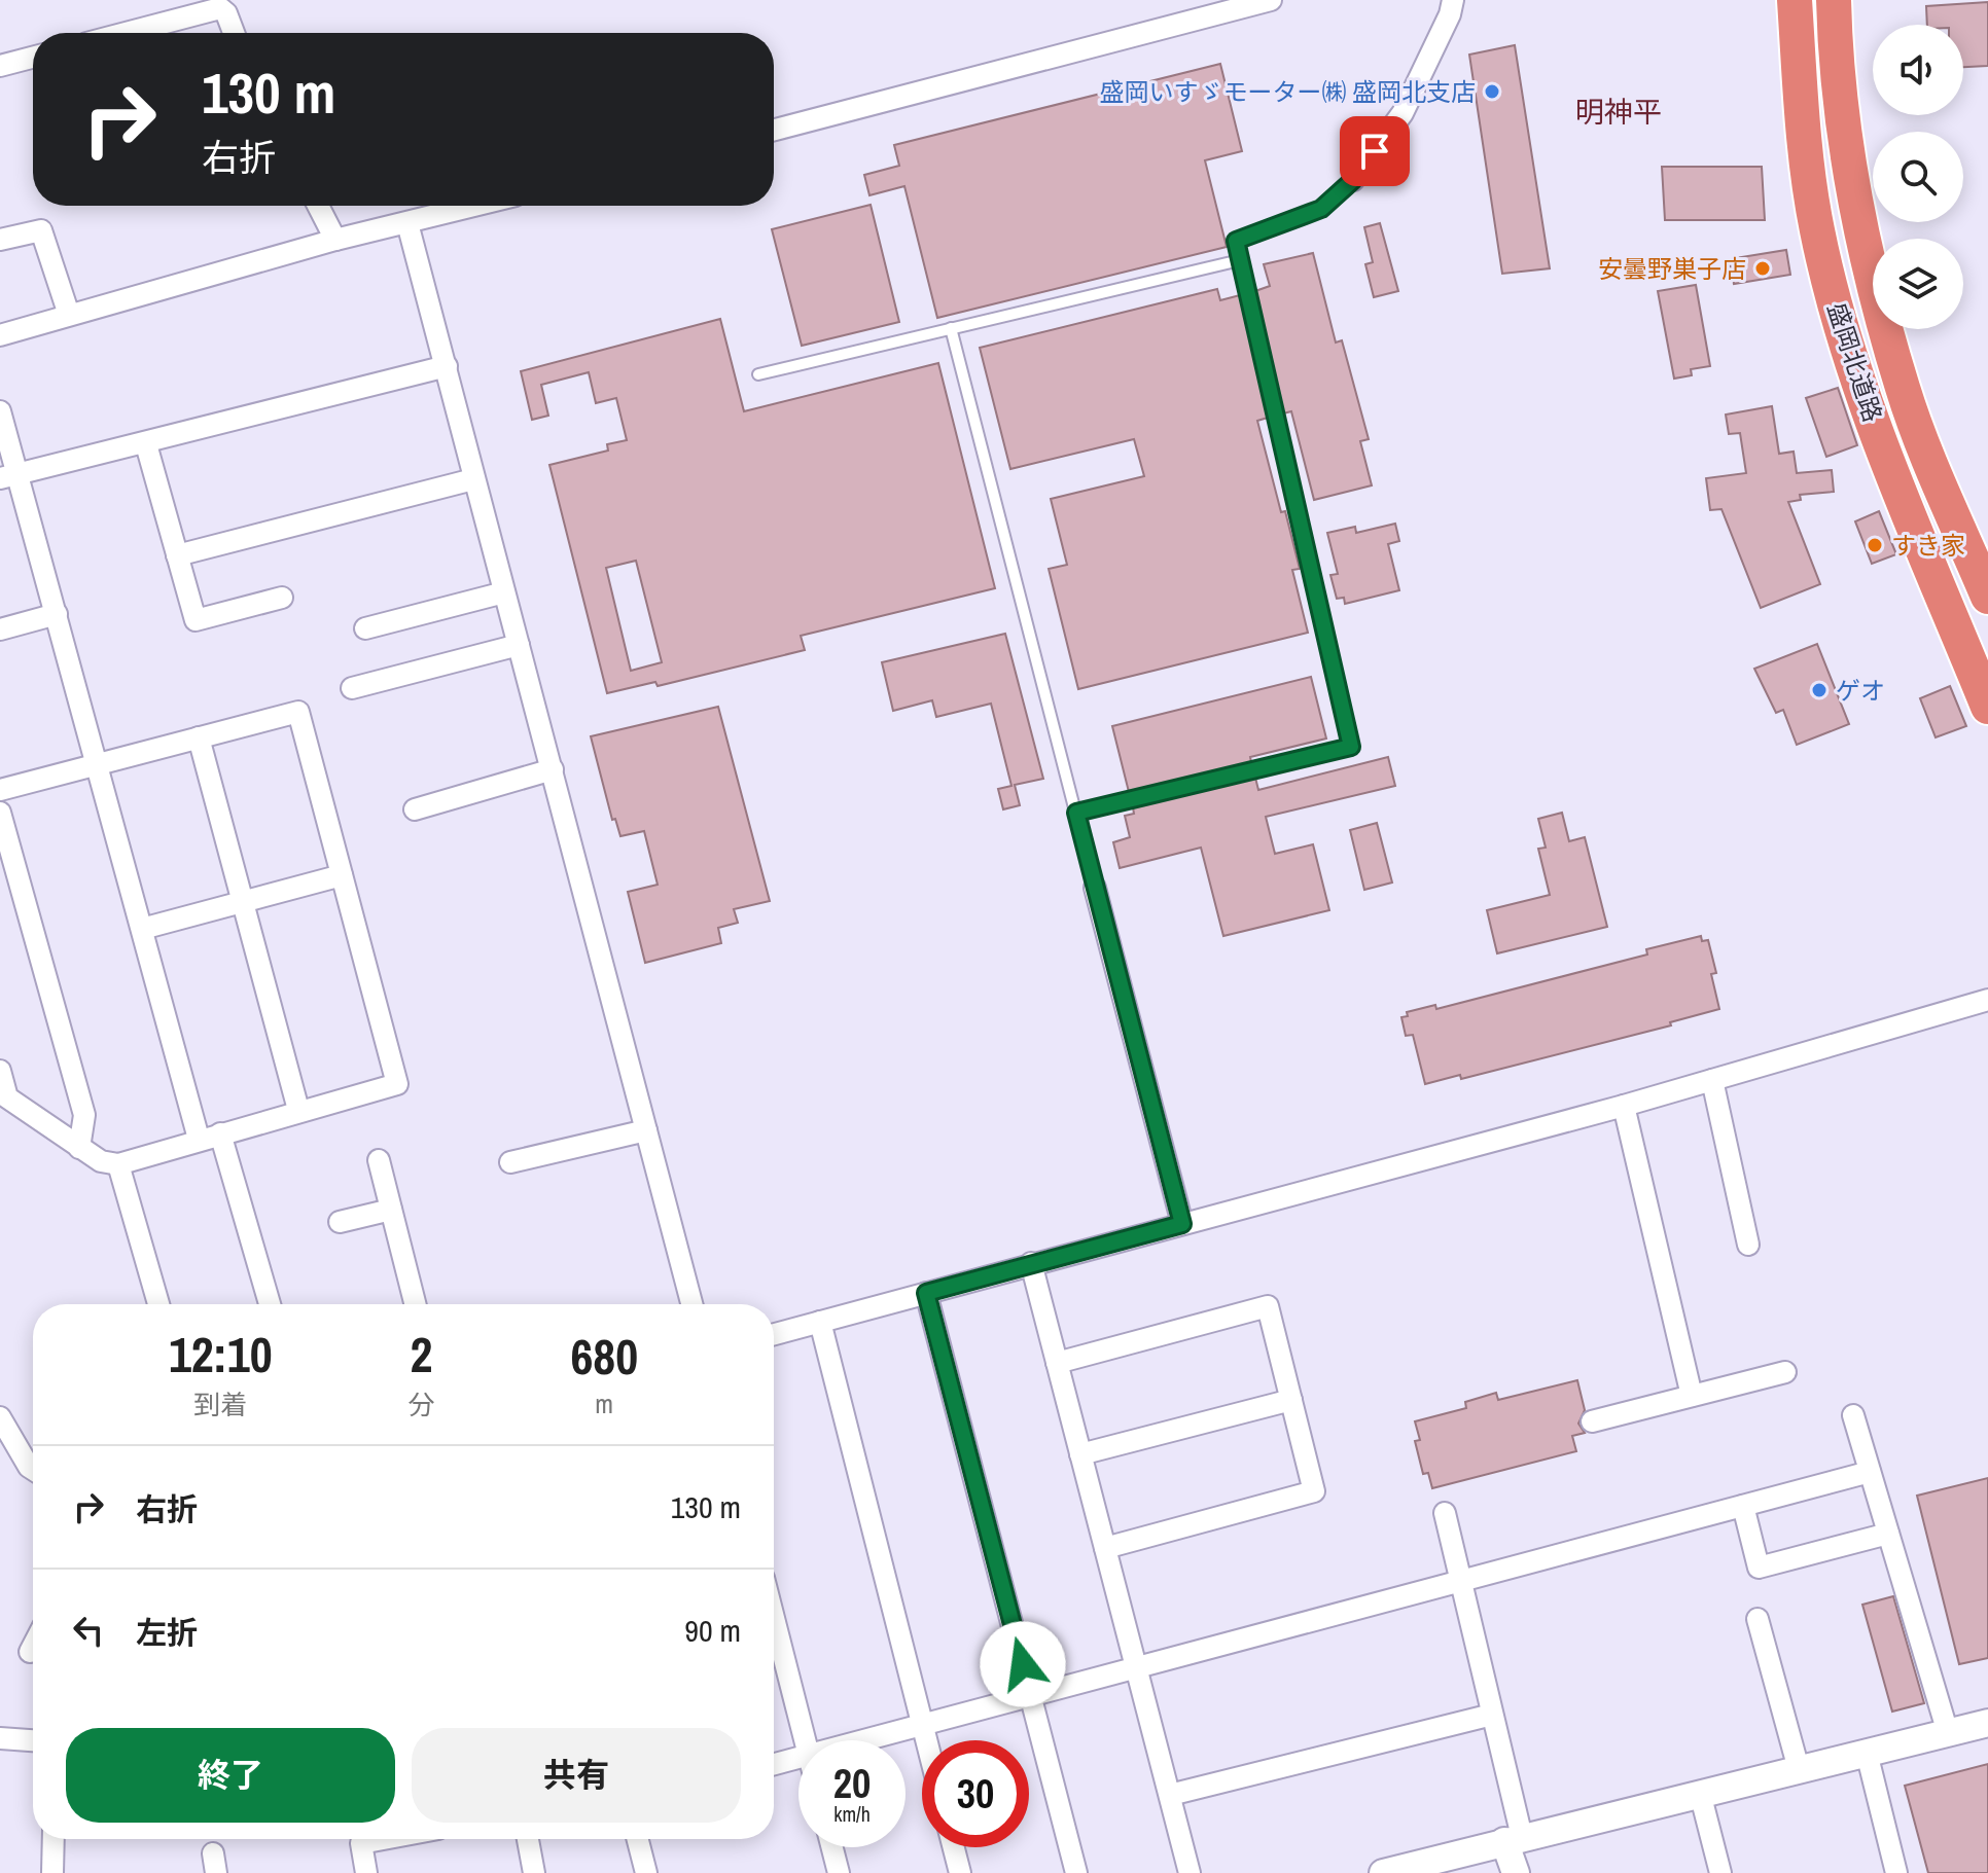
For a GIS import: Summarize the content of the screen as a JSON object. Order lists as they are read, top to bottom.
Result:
{
  "streets": {
    "highway": ["盛岡北道路"]
  },
  "districts": ["明神平"],
  "places": [
    "盛岡いすゞモーター㈱ 盛岡北支店",
    "安曇野巣子店",
    "すき家",
    "ゲオ"
  ],
  "page": {
    "turn": ["130 m", "右折"],
    "eta": [
      "12:10",
      "到着",
      "2",
      "分",
      "680",
      "m"
    ],
    "list": [
      {
        "name": "右折",
        "value": "130 m"
      },
      {
        "name": "左折",
        "value": "90 m"
      }
    ],
    "buttons": ["終了", "共有"],
    "speed": "20 km/h",
    "limit": "30"
  }
}
